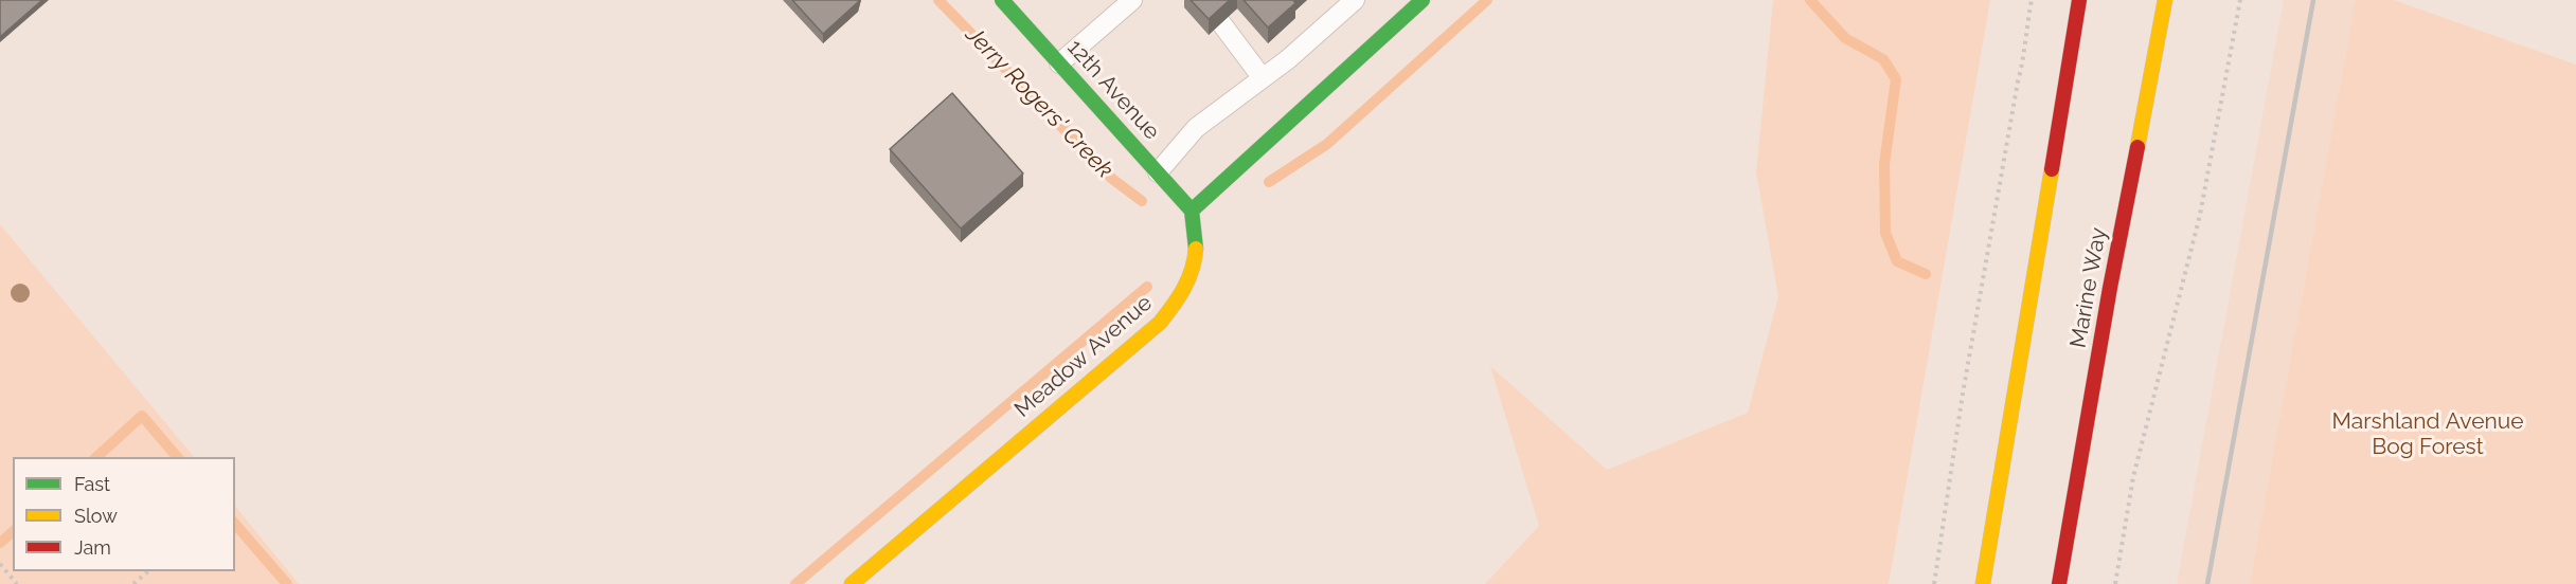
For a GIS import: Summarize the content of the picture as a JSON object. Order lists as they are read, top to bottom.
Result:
{
  "streets": {
    "main road": ["12th Avenue", "Marine Way", "Meadow Avenue"]
  },
  "crossings": [
    ["12th Avenue", "Meadow Avenue"]
  ],
  "water": ["Jerry Rogers' Creek"],
  "parks": ["Marshland Avenue Bog Forest"],
  "legend": ["Fast", "Slow", "Jam"]
}
